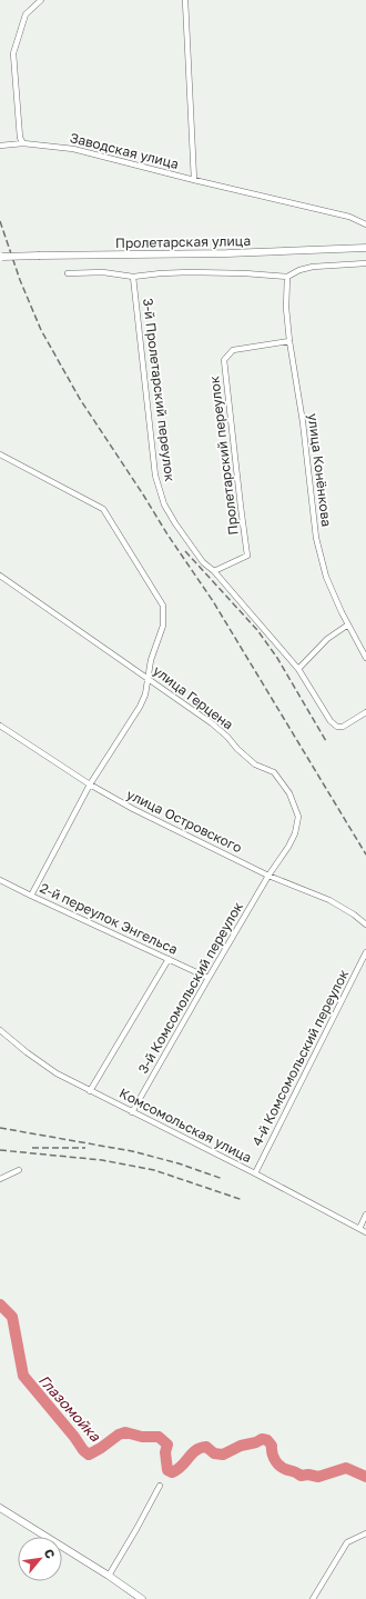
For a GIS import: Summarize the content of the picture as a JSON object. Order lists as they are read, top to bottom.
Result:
{
  "streets": {
    "main road": ["Пролетарская улица"],
    "street": [
      "Заводская улица",
      "3-й Пролетарский переулок",
      "Пролетарский переулок",
      "улица Конёнкова",
      "улица Герцена",
      "улица Островского",
      "2-й переулок Энгельса",
      "3-й Комсомольский переулок",
      "4-й Комсомольский переулок",
      "Комсомольская улица"
    ]
  },
  "crossings": [
    ["3-й Пролетарский переулок", "Пролетарский переулок"],
    ["Пролетарский переулок", "улица Конёнкова"],
    ["улица Герцена", "улица Островского"],
    ["улица Герцена", "3-й Комсомольский переулок"],
    ["улица Островского", "3-й Комсомольский переулок"],
    ["2-й переулок Энгельса", "3-й Комсомольский переулок"],
    ["3-й Комсомольский переулок", "Комсомольская улица"],
    ["4-й Комсомольский переулок", "Комсомольская улица"]
  ],
  "water": ["Глазомойка"],
  "north": "top right"
}
